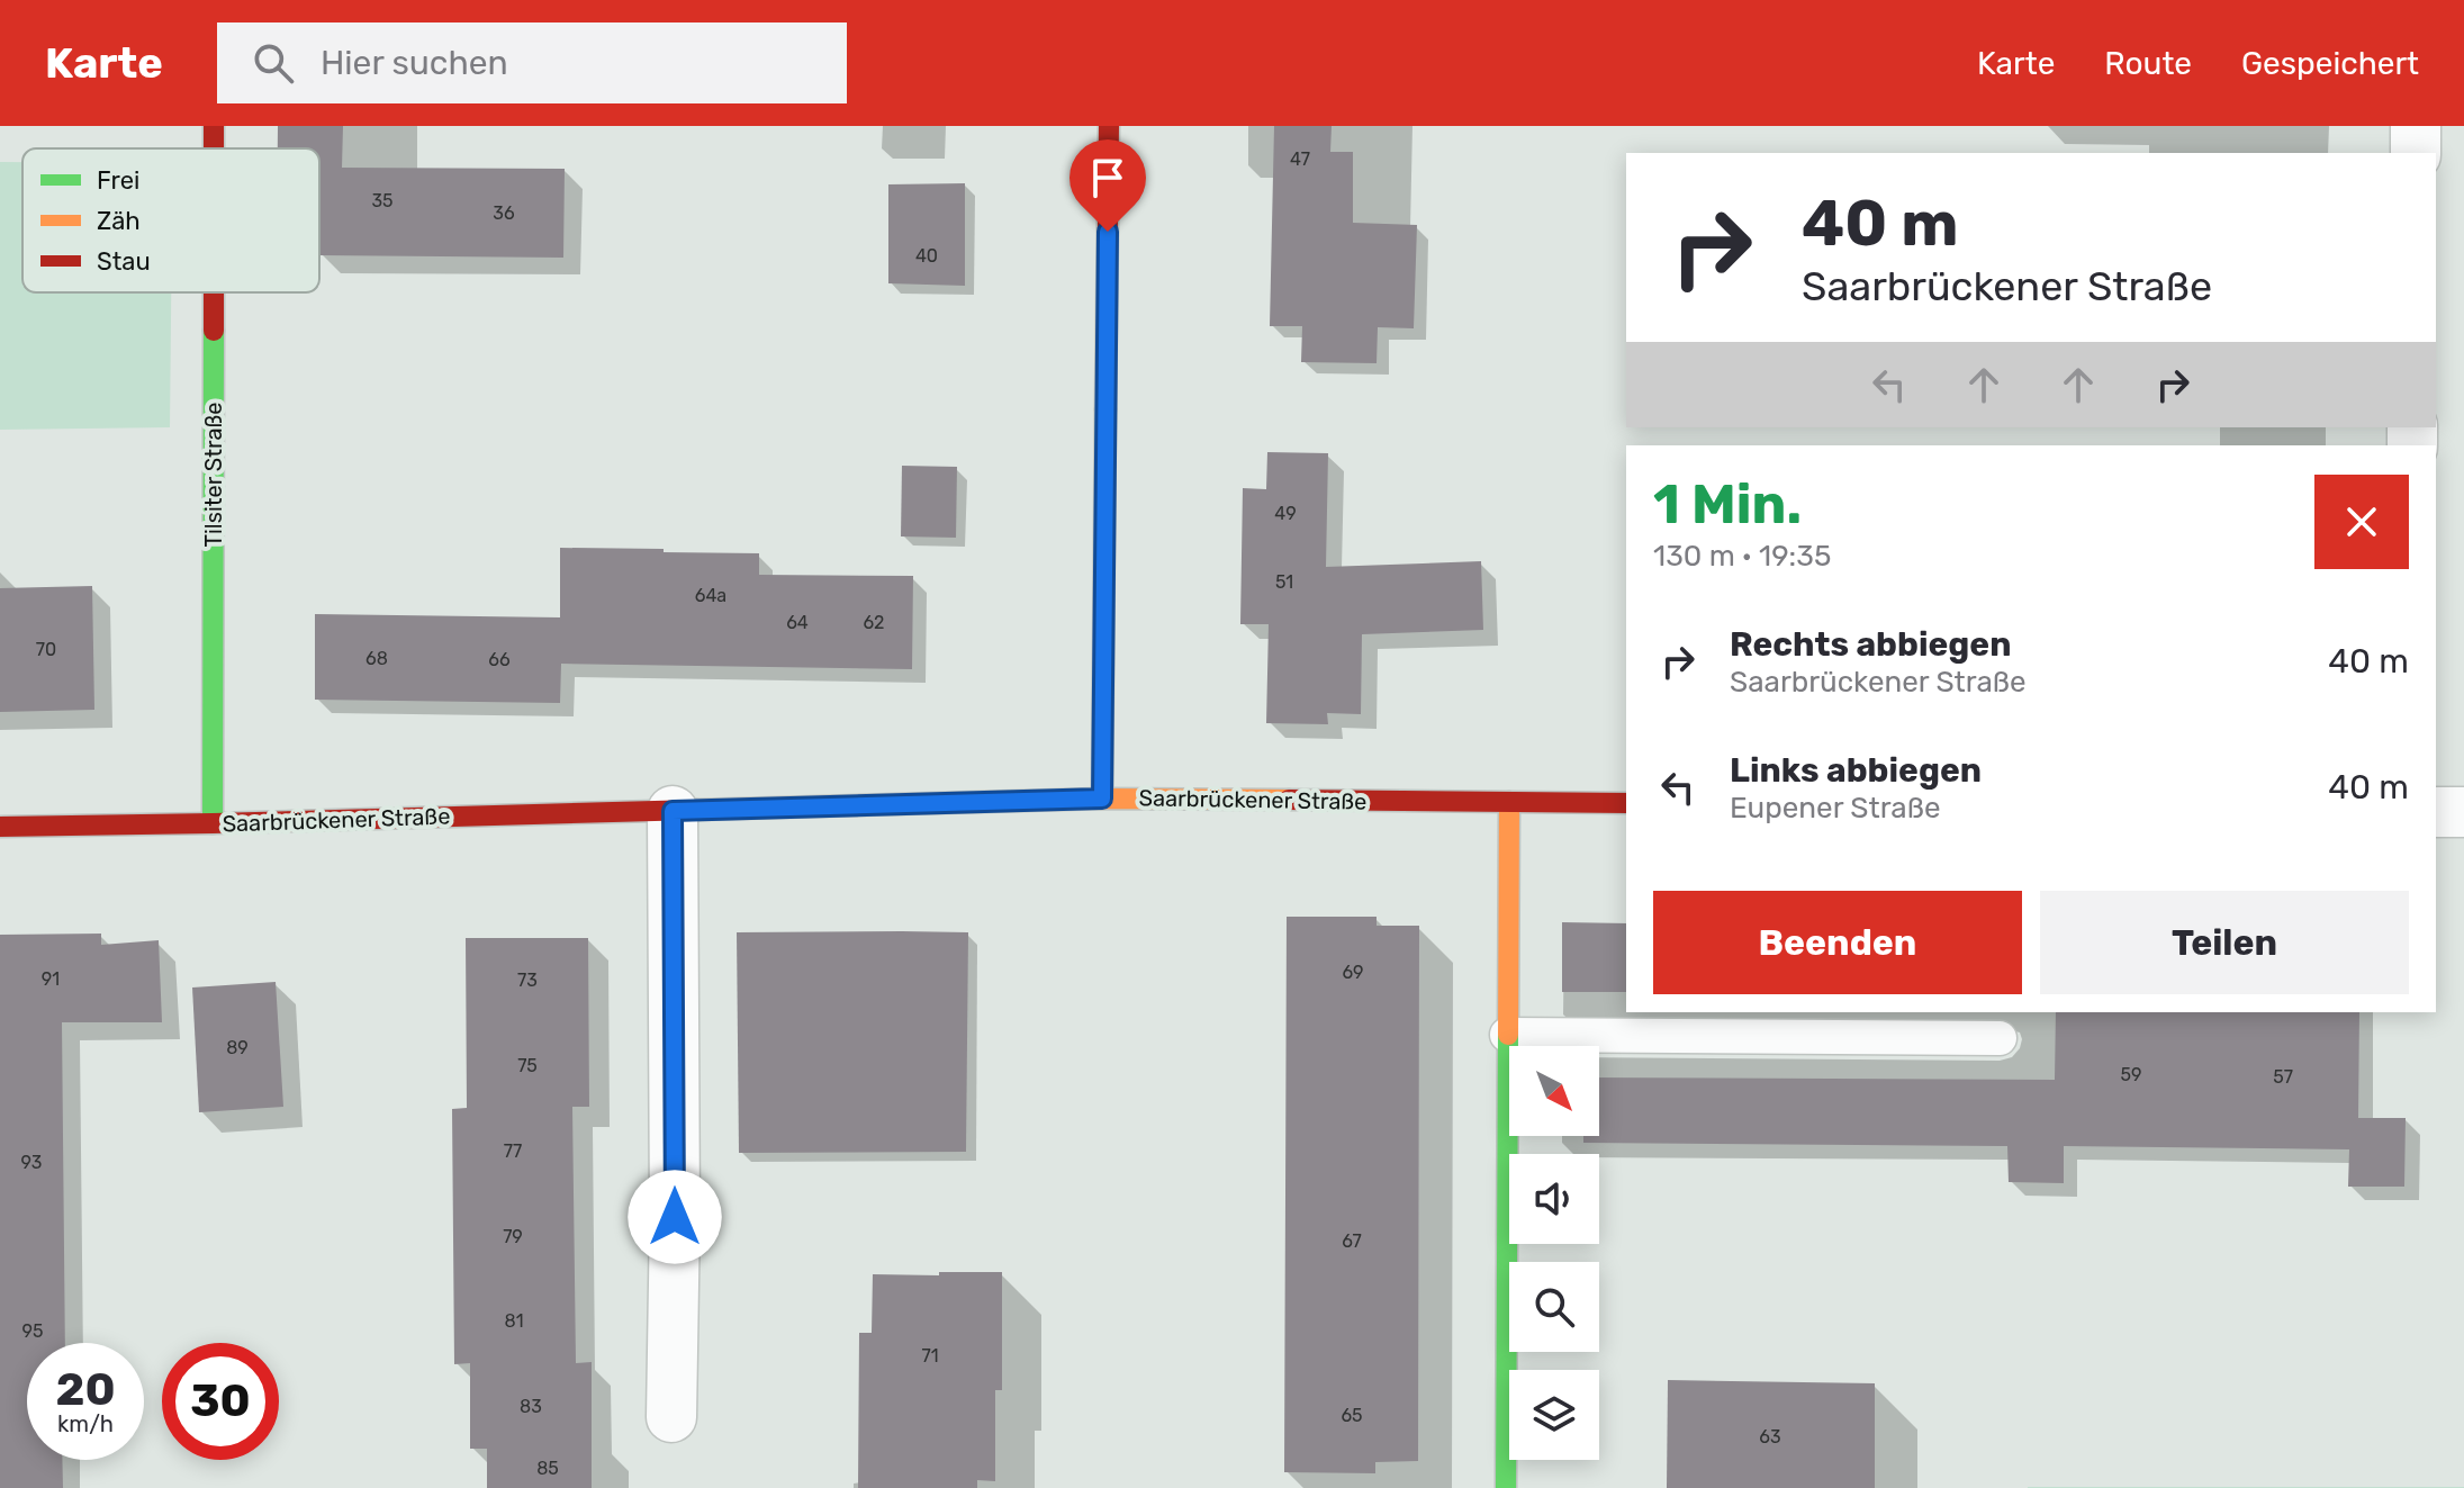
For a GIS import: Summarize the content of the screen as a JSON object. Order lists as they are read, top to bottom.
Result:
{
  "streets": {
    "street": ["Tilsiter Straße", "Saarbrückener Straße"]
  },
  "crossings": [
    ["Tilsiter Straße", "Saarbrückener Straße"]
  ],
  "house_numbers": [
    "47",
    "35",
    "36",
    "40",
    "49",
    "51",
    "64a",
    "64",
    "62",
    "70",
    "68",
    "66",
    "69",
    "91",
    "73",
    "89",
    "75",
    "59",
    "57",
    "77",
    "93",
    "79",
    "67",
    "81",
    "95",
    "71",
    "83",
    "65",
    "63",
    "85"
  ],
  "legend": ["Frei", "Zäh", "Stau"],
  "north": "bottom right",
  "page": {
    "header": "Karte",
    "search": "Hier suchen",
    "nav": ["Karte", "Route", "Gespeichert"],
    "turn": ["40 m", "Saarbrückener Straße"],
    "heading": ["1 Min.", "130 m · 19:35"],
    "list": [
      {
        "name": "Rechts abbiegen",
        "note": "Saarbrückener Straße",
        "value": "40 m"
      },
      {
        "name": "Links abbiegen",
        "note": "Eupener Straße",
        "value": "40 m"
      }
    ],
    "buttons": ["Beenden", "Teilen"],
    "speed": "20 km/h",
    "limit": "30"
  }
}
